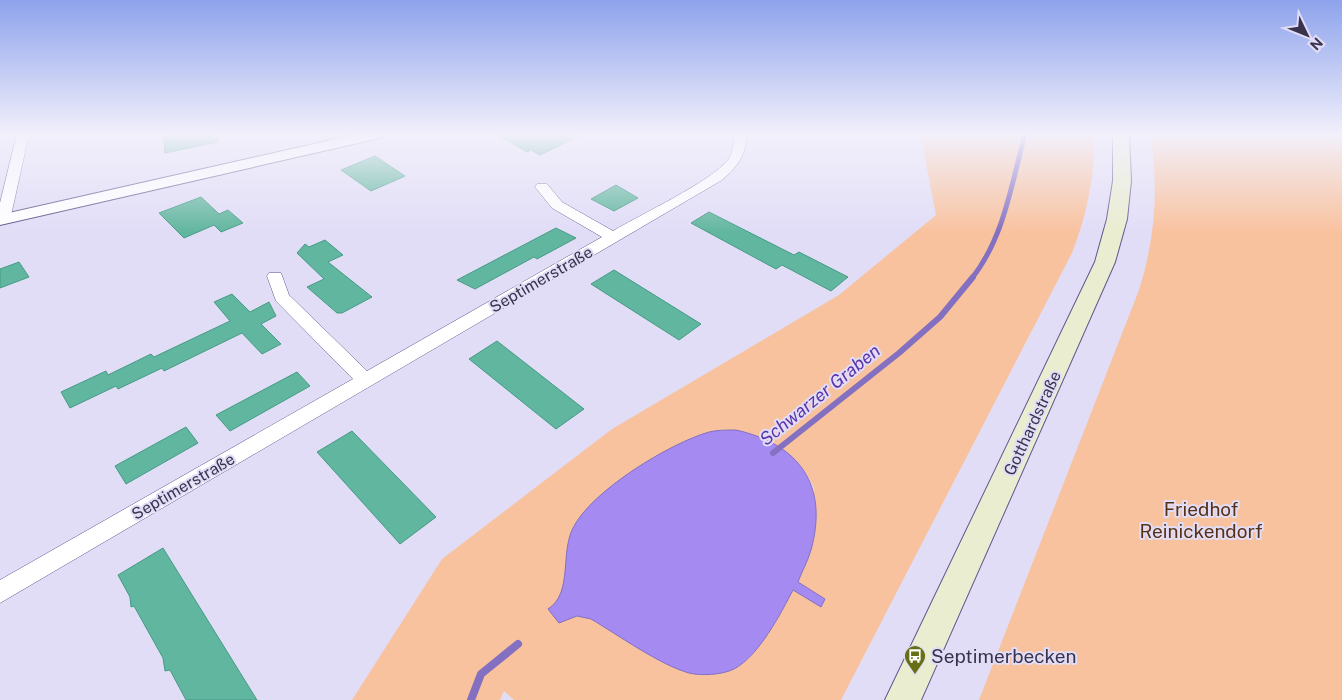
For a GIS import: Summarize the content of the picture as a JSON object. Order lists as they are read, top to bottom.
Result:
{
  "streets": {
    "main road": ["Gotthardstraße"],
    "street": ["Septimerstraße"]
  },
  "water": ["Schwarzer Graben"],
  "parks": ["Friedhof Reinickendorf"],
  "places": {
    "bus stop": ["Septimerbecken"]
  },
  "north": "bottom right"
}
